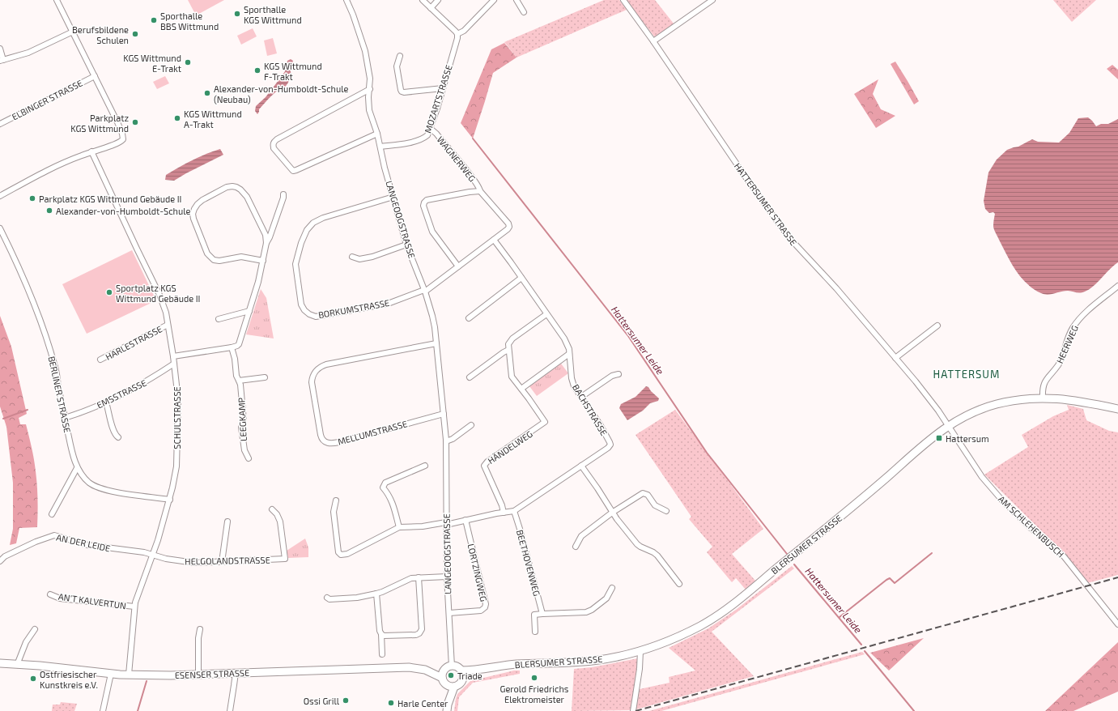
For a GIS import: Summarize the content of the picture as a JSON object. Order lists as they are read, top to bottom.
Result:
{
  "streets": {
    "main road": ["BLERSUMER STRASSE", "ESENSER STRASSE"],
    "street": [
      "MOZARTSTRASSE",
      "ELBINGER STRASSE",
      "WAGNERWEG",
      "HATTERSUMER STRASSE",
      "LANGEOOGSTRASSE",
      "BORKUMSTRASSE",
      "HARLESTRASSE",
      "HEERWEG",
      "EMSSTRASSE",
      "BERLINER STRASSE",
      "BACHSTRASSE",
      "SCHULSTRASSE",
      "LEEGKAMP",
      "MELLUMSTRASSE",
      "HÄNDELWEG",
      "AM SCHLEHENBUSCH",
      "AN DER LEIDE",
      "HELGOLANDSTRASSE",
      "BEETHOVENWEG",
      "LORTZINGWEG",
      "AN'T KALVERTUN"
    ]
  },
  "crossings": [
    ["MOZARTSTRASSE", "WAGNERWEG"],
    ["MOZARTSTRASSE", "LANGEOOGSTRASSE"],
    ["WAGNERWEG", "BACHSTRASSE"],
    ["HATTERSUMER STRASSE", "AM SCHLEHENBUSCH"],
    ["HATTERSUMER STRASSE", "BLERSUMER STRASSE"],
    ["LANGEOOGSTRASSE", "BORKUMSTRASSE"],
    ["LANGEOOGSTRASSE", "BACHSTRASSE"],
    ["LANGEOOGSTRASSE", "MELLUMSTRASSE"],
    ["LANGEOOGSTRASSE", "BLERSUMER STRASSE"],
    ["LANGEOOGSTRASSE", "LORTZINGWEG"],
    ["LANGEOOGSTRASSE", "ESENSER STRASSE"],
    ["HARLESTRASSE", "SCHULSTRASSE"],
    ["HEERWEG", "BLERSUMER STRASSE"],
    ["EMSSTRASSE", "BERLINER STRASSE"],
    ["EMSSTRASSE", "SCHULSTRASSE"],
    ["BERLINER STRASSE", "SCHULSTRASSE"],
    ["BACHSTRASSE", "HÄNDELWEG"],
    ["BACHSTRASSE", "BEETHOVENWEG"],
    ["BACHSTRASSE", "LORTZINGWEG"],
    ["SCHULSTRASSE", "AN DER LEIDE"],
    ["SCHULSTRASSE", "HELGOLANDSTRASSE"],
    ["SCHULSTRASSE", "AN'T KALVERTUN"],
    ["SCHULSTRASSE", "ESENSER STRASSE"],
    ["AM SCHLEHENBUSCH", "BLERSUMER STRASSE"],
    ["AN DER LEIDE", "HELGOLANDSTRASSE"],
    ["BLERSUMER STRASSE", "ESENSER STRASSE"]
  ],
  "districts": ["HATTERSUM"],
  "water": ["Hattersumer Leide"],
  "places": {
    "other": [
      "Sporthalle KGS Wittmund",
      "Sporthalle BBS Wittmund",
      "Berufsbildene Schulen",
      "KGS Wittmund E-Trakt",
      "KGS Wittmund F-Trakt",
      "Alexander-von-Humboldt-Schule (Neubau)",
      "KGS Wittmund A-Trakt",
      "Parkplatz KGS Wittmund",
      "Parkplatz KGS Wittmund Gebäude II",
      "Alexander-von-Humboldt-Schule",
      "Sportplatz KGS Wittmund Gebäude II",
      "Triade",
      "Gerold Friedrichs Elektromeister",
      "Ostfriesischer Kunstkreis e.V.",
      "Ossi Grill",
      "Harle Center"
    ],
    "transit": ["Hattersum"]
  }
}
